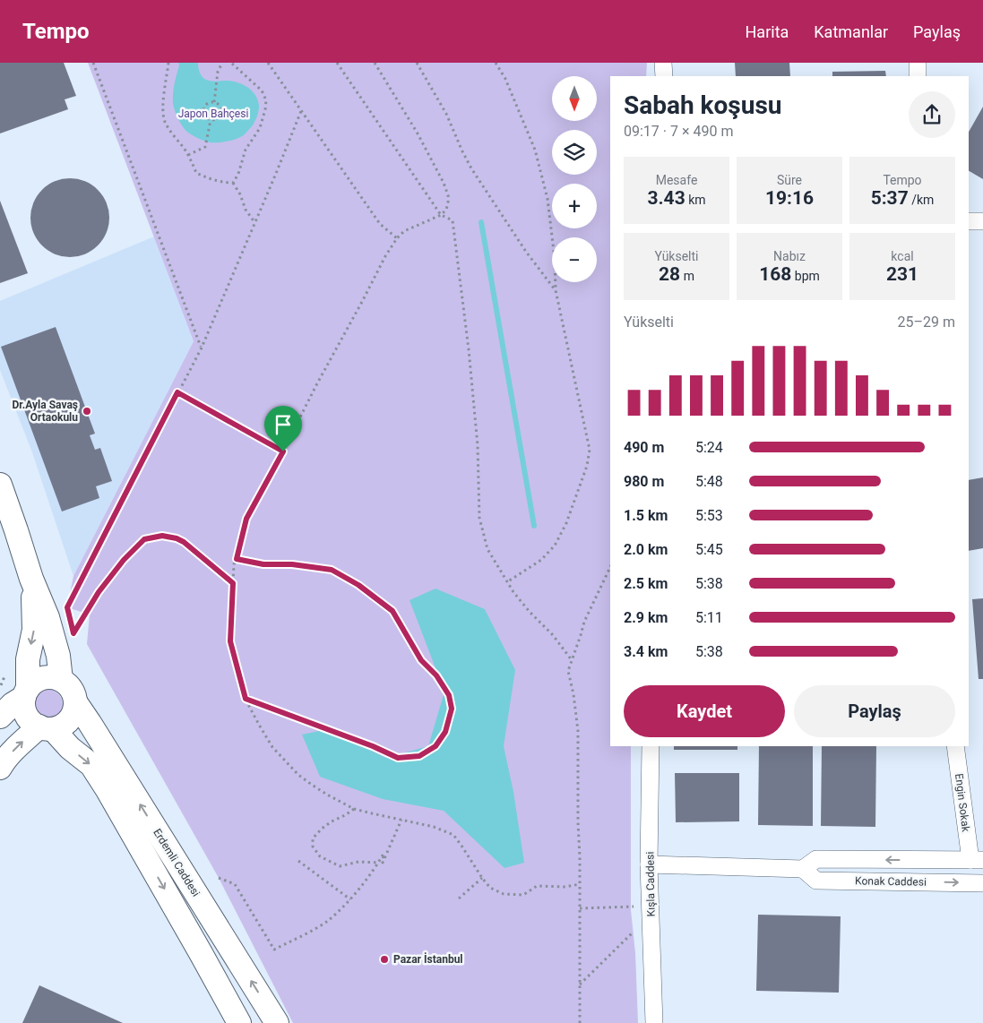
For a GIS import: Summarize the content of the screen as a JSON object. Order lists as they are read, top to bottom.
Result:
{
  "streets": {
    "main road": ["Erdemli Caddesi"],
    "street": ["Engin Sokak", "Konak Caddesi", "Kışla Caddesi"]
  },
  "crossings": [
    ["Engin Sokak", "Konak Caddesi"],
    ["Konak Caddesi", "Kışla Caddesi"]
  ],
  "parks": ["Japon Bahçesi"],
  "places": ["Dr.Ayla Savaş Ortaokulu", "Pazar İstanbul"],
  "north": "bottom",
  "page": {
    "header": "Tempo",
    "nav": ["Harita", "Katmanlar", "Paylaş"],
    "map_buttons": ["+", "−"],
    "heading": ["Sabah koşusu", "09:17 · 7 × 490 m"],
    "stats": [
      ["Mesafe", "3.43 km"],
      ["Süre", "19:16"],
      ["Tempo", "5:37 /km"],
      ["Yükselti", "28 m"],
      ["Nabız", "168 bpm"],
      ["kcal", "231"]
    ],
    "chart": ["Yükselti", "25–29 m"],
    "list": [
      {
        "name": "490 m",
        "note": "5:24"
      },
      {
        "name": "980 m",
        "note": "5:48"
      },
      {
        "name": "1.5 km",
        "note": "5:53"
      },
      {
        "name": "2.0 km",
        "note": "5:45"
      },
      {
        "name": "2.5 km",
        "note": "5:38"
      },
      {
        "name": "2.9 km",
        "note": "5:11"
      },
      {
        "name": "3.4 km",
        "note": "5:38"
      }
    ],
    "buttons": ["Kaydet", "Paylaş"]
  }
}
